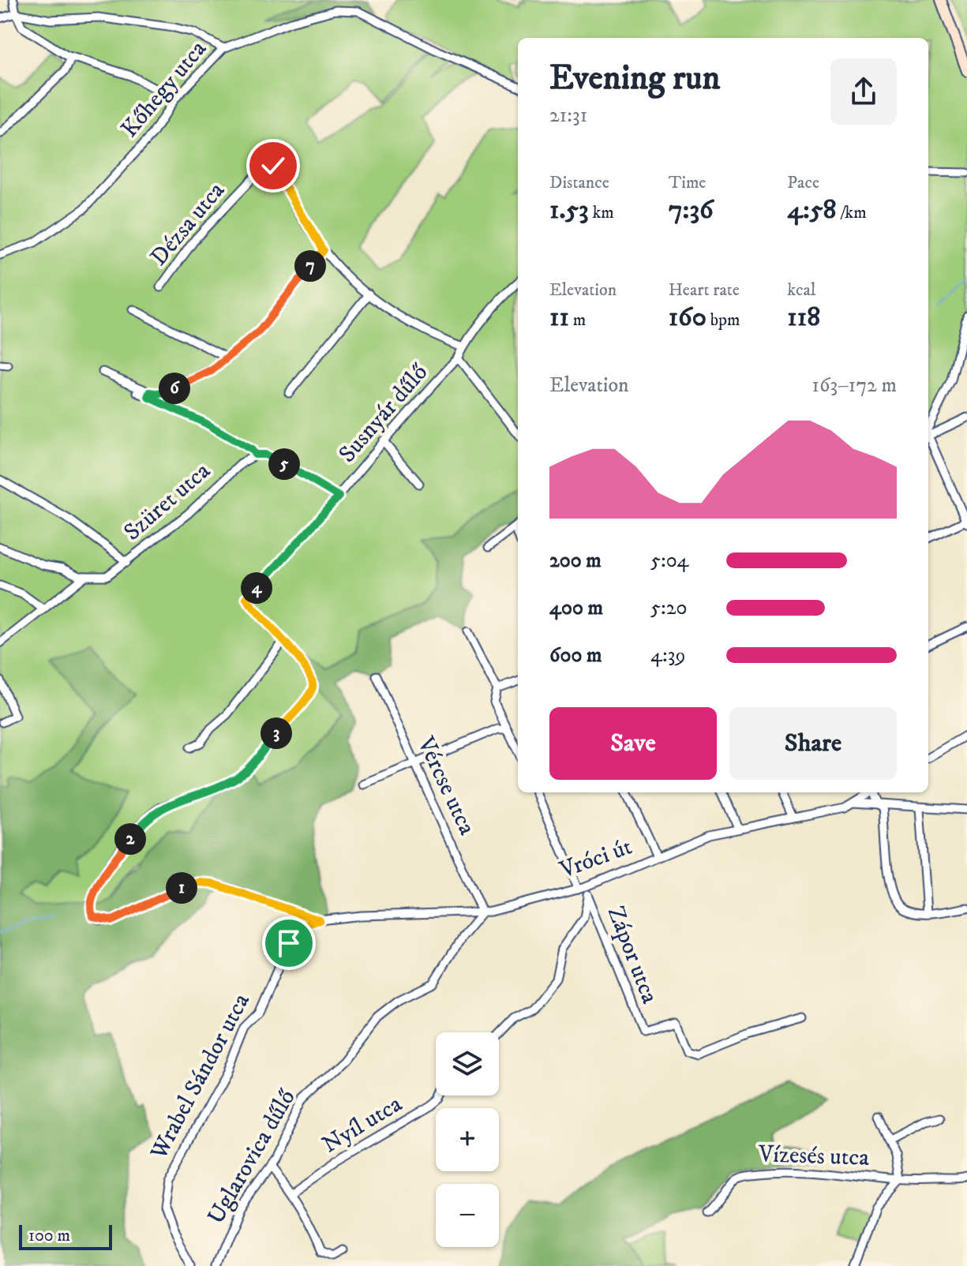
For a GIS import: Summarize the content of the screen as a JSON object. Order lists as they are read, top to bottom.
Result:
{
  "streets": {
    "street": [
      "Kőhegy utca",
      "Dézsa utca",
      "Susnyár dűlő",
      "Szüret utca",
      "Vércse utca",
      "Vróci út",
      "Zápor utca",
      "Wrabel Sándor utca",
      "Nyíl utca",
      "Vízesés utca",
      "Uglarovica dűlő"
    ]
  },
  "crossings": [
    ["Vércse utca", "Vróci út"],
    ["Vércse utca", "Uglarovica dűlő"],
    ["Vróci út", "Zápor utca"],
    ["Vróci út", "Wrabel Sándor utca"],
    ["Vróci út", "Uglarovica dűlő"]
  ],
  "scale_bar": "100 m",
  "page": {
    "heading": ["Evening run", "21:31"],
    "stats": [
      ["Distance", "1.53 km"],
      ["Time", "7:36"],
      ["Pace", "4:58 /km"],
      ["Elevation", "11 m"],
      ["Heart rate", "160 bpm"],
      ["kcal", "118"]
    ],
    "pins": [
      "7",
      "6",
      "5",
      "4",
      "3",
      "2",
      "1"
    ],
    "chart": ["Elevation", "163–172 m"],
    "list": [
      {
        "name": "200 m",
        "note": "5:04"
      },
      {
        "name": "400 m",
        "note": "5:20"
      },
      {
        "name": "600 m",
        "note": "4:39"
      }
    ],
    "buttons": ["Save", "Share"],
    "map_buttons": ["+", "−"],
    "scale": "100 m"
  }
}
